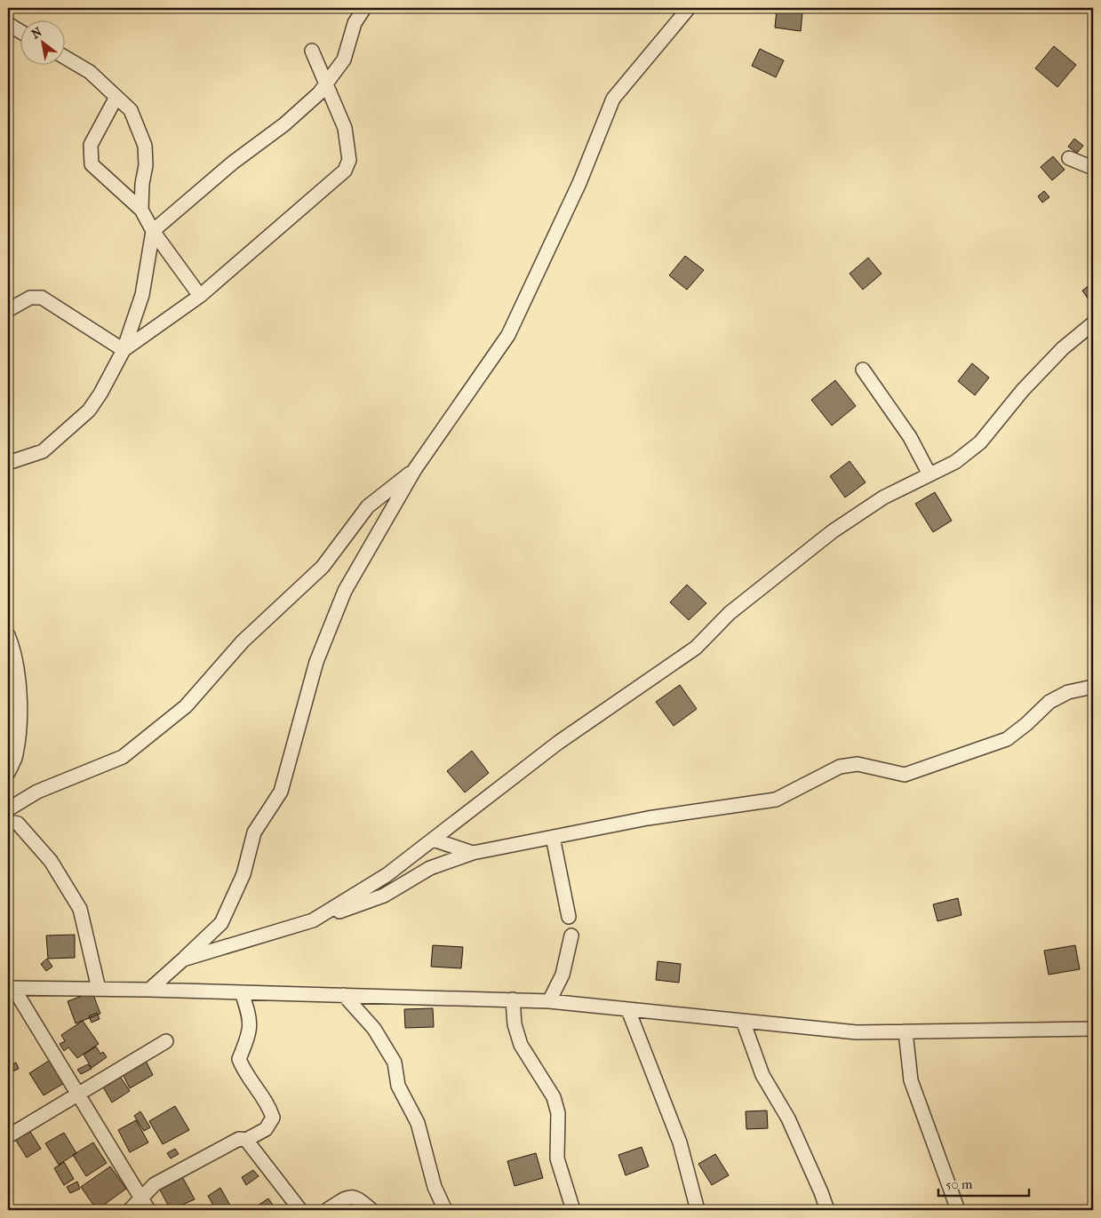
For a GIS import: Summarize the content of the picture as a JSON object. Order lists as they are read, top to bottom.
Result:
{
  "scale_bar": "50 m",
  "north": "top left"
}
